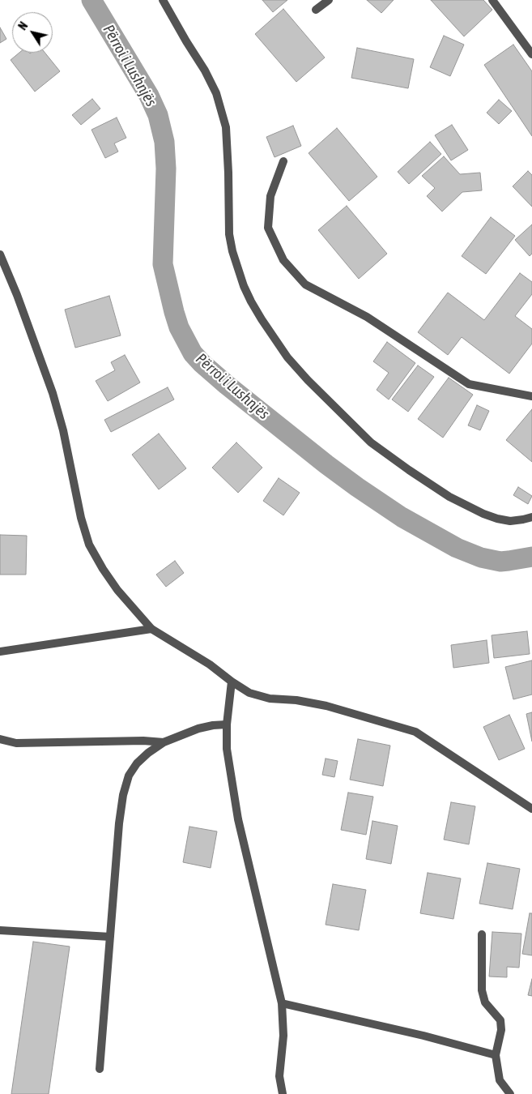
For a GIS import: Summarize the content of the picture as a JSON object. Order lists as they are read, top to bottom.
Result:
{
  "water": ["Përroi i Lushnjës"],
  "north": "top left"
}
